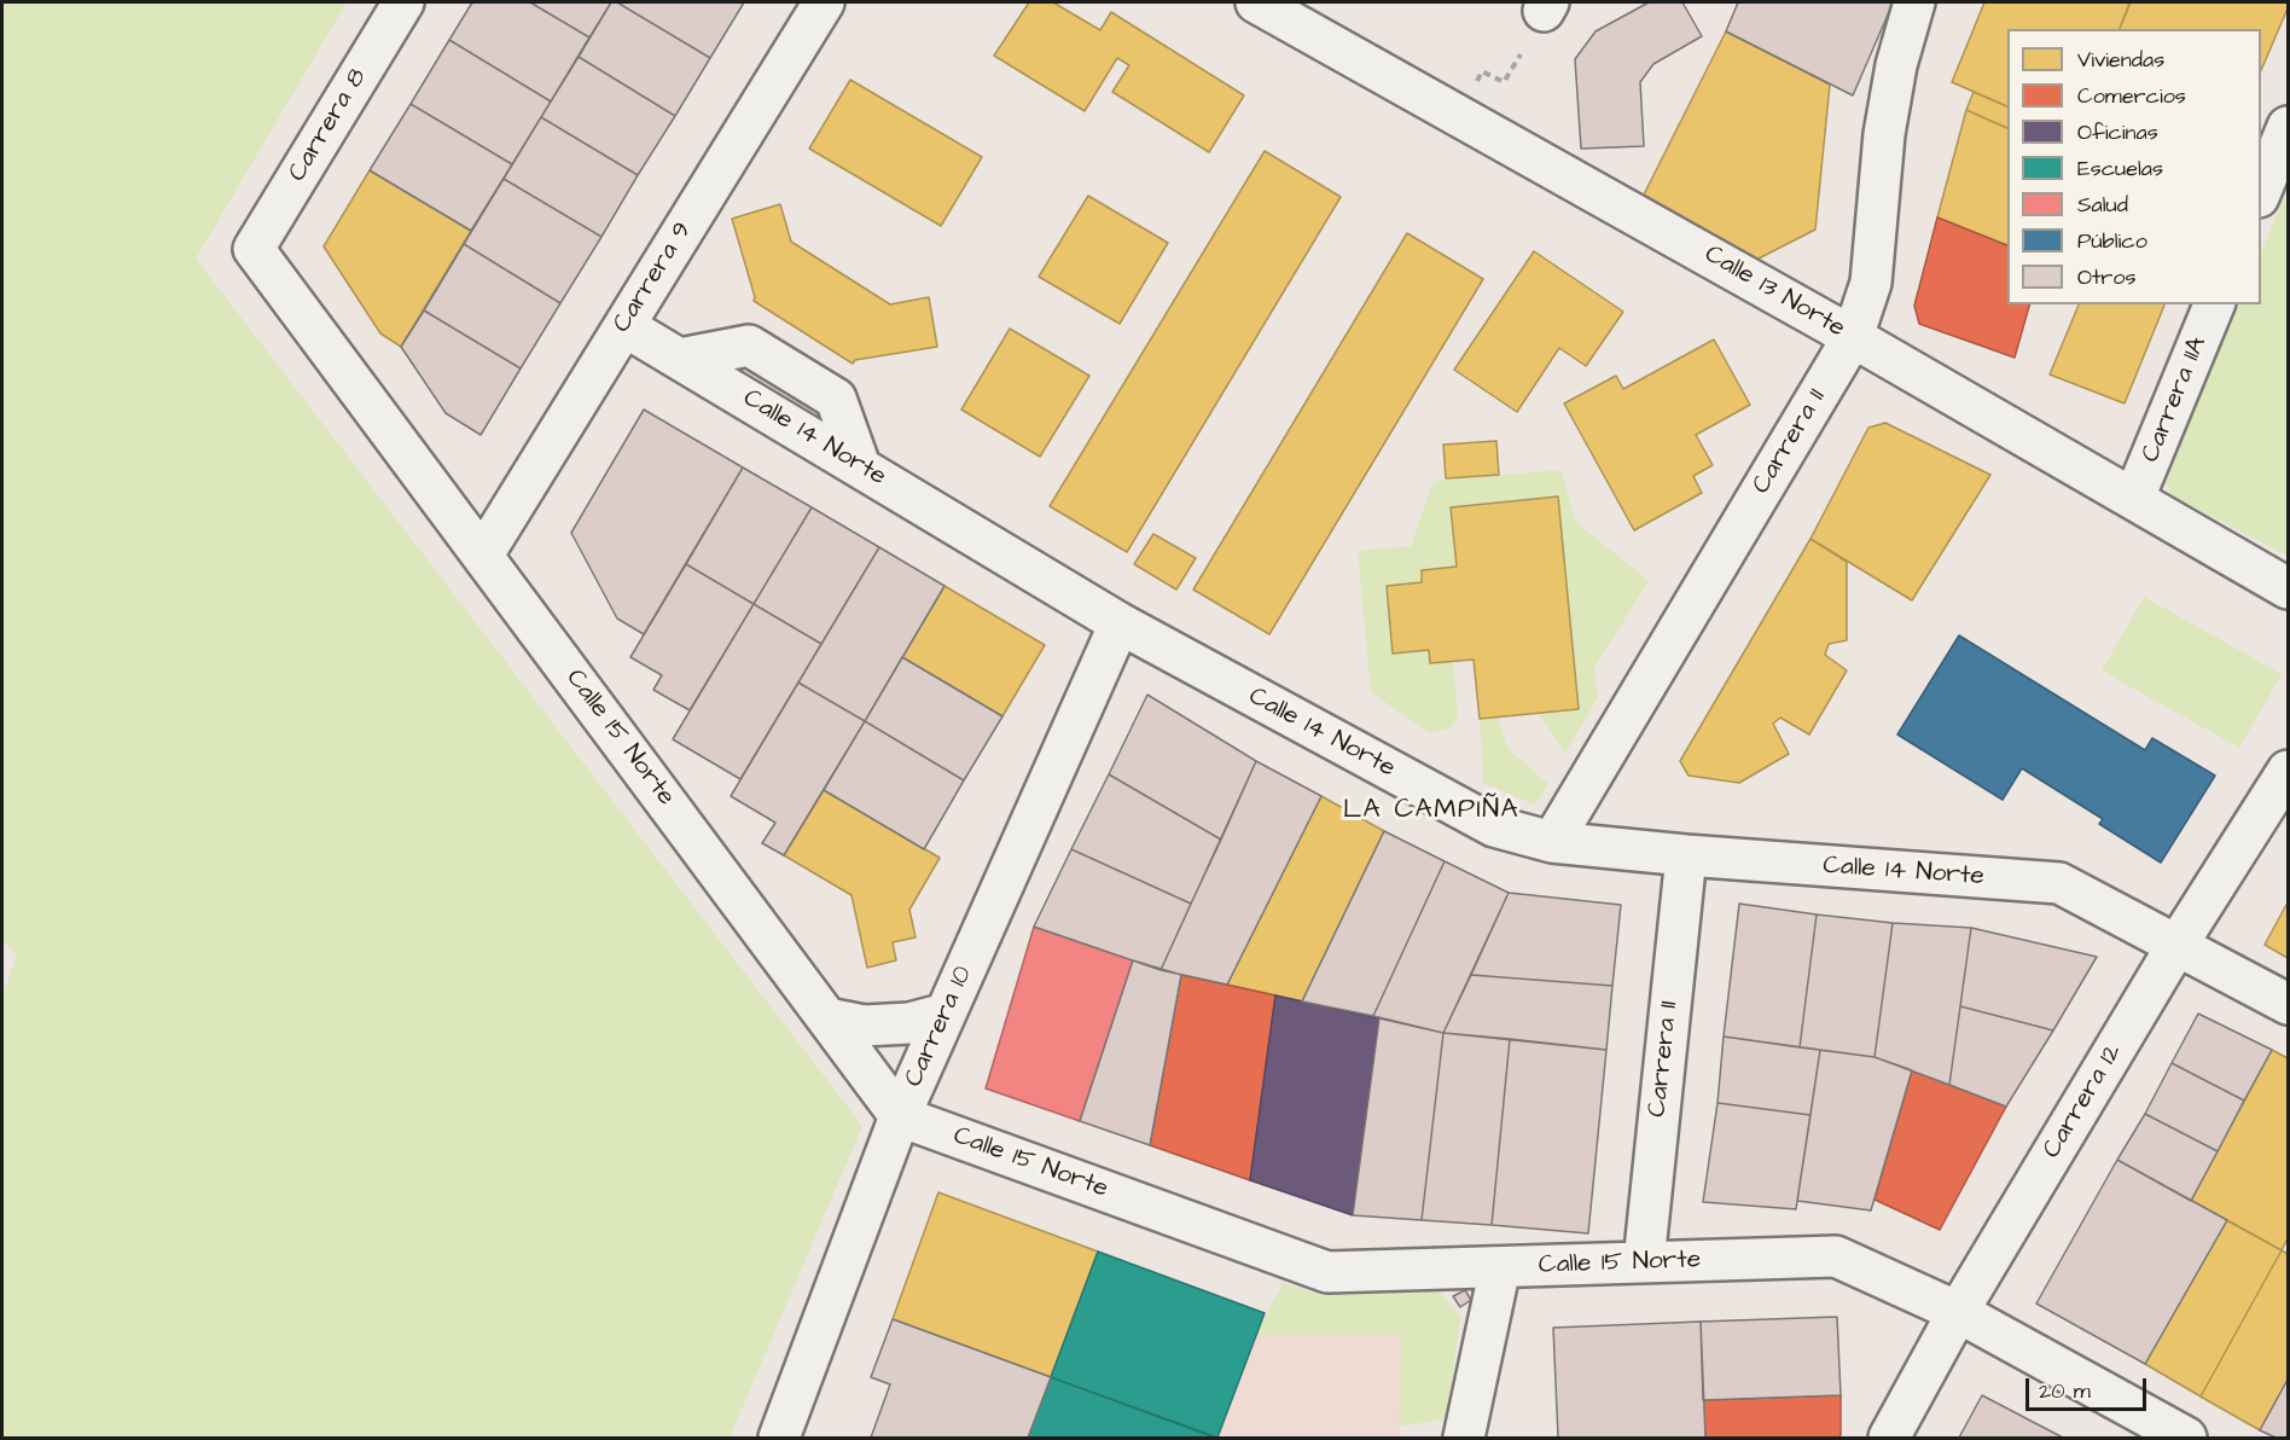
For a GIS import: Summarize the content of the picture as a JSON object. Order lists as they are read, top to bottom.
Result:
{
  "streets": {
    "street": [
      "Carrera 8",
      "Carrera 9",
      "Calle 13 Norte",
      "Carrera 11A",
      "Calle 14 Norte",
      "Carrera 11",
      "Calle 15 Norte",
      "Carrera 10",
      "Carrera 12"
    ]
  },
  "crossings": [
    ["Carrera 8", "Calle 15 Norte"],
    ["Carrera 9", "Calle 14 Norte"],
    ["Carrera 9", "Calle 15 Norte"],
    ["Calle 13 Norte", "Carrera 11A"],
    ["Calle 13 Norte", "Carrera 11"],
    ["Calle 14 Norte", "Carrera 11"],
    ["Calle 14 Norte", "Carrera 10"],
    ["Calle 14 Norte", "Carrera 12"],
    ["Carrera 11", "Calle 15 Norte"],
    ["Calle 15 Norte", "Carrera 10"],
    ["Calle 15 Norte", "Carrera 12"]
  ],
  "districts": ["LA CAMPIÑA"],
  "legend": [
    "Viviendas",
    "Comercios",
    "Oficinas",
    "Escuelas",
    "Salud",
    "Público",
    "Otros"
  ],
  "scale_bar": "20 m"
}
